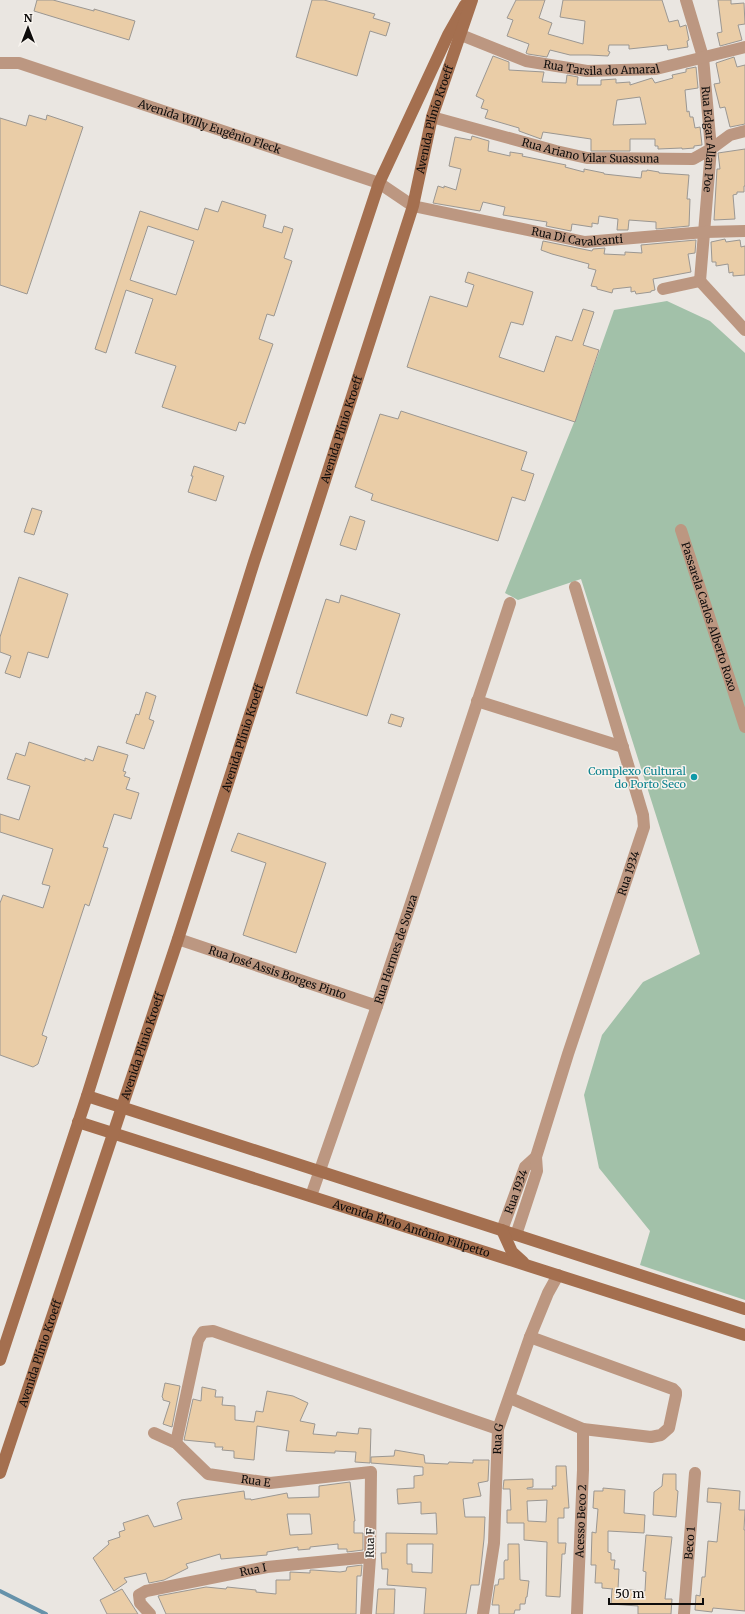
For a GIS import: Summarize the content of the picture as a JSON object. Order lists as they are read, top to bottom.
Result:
{
  "streets": {
    "main road": ["Avenida Plínio Kroeff", "Avenida Élvio Antônio Filipetto"],
    "street": [
      "Rua Tarsila do Amaral",
      "Avenida Willy Eugênio Fleck",
      "Rua Edgar Allan Poe",
      "Rua Ariano Vilar Suassuna",
      "Rua Di Cavalcanti",
      "Passarela Carlos Alberto Roxo",
      "Rua 1934",
      "Rua Hermes de Souza",
      "Rua José Assis Borges Pinto",
      "Rua G",
      "Rua E",
      "Acesso Beco 2",
      "Rua F",
      "Beco 1",
      "Rua I"
    ]
  },
  "crossings": [
    ["Rua Tarsila do Amaral", "Avenida Plínio Kroeff"],
    ["Rua Tarsila do Amaral", "Rua Edgar Allan Poe"],
    ["Avenida Plínio Kroeff", "Avenida Willy Eugênio Fleck"],
    ["Avenida Plínio Kroeff", "Rua Ariano Vilar Suassuna"],
    ["Avenida Plínio Kroeff", "Rua Di Cavalcanti"],
    ["Avenida Plínio Kroeff", "Rua José Assis Borges Pinto"],
    ["Avenida Plínio Kroeff", "Avenida Élvio Antônio Filipetto"],
    ["Avenida Willy Eugênio Fleck", "Rua Di Cavalcanti"],
    ["Rua Edgar Allan Poe", "Rua Ariano Vilar Suassuna"],
    ["Rua Edgar Allan Poe", "Rua Di Cavalcanti"],
    ["Rua Hermes de Souza", "Rua José Assis Borges Pinto"],
    ["Rua Hermes de Souza", "Avenida Élvio Antônio Filipetto"],
    ["Avenida Élvio Antônio Filipetto", "Rua G"],
    ["Rua E", "Rua F"],
    ["Rua F", "Rua I"]
  ],
  "places": ["Complexo Cultural do Porto Seco"],
  "scale_bar": "50 m",
  "north": "top"
}
